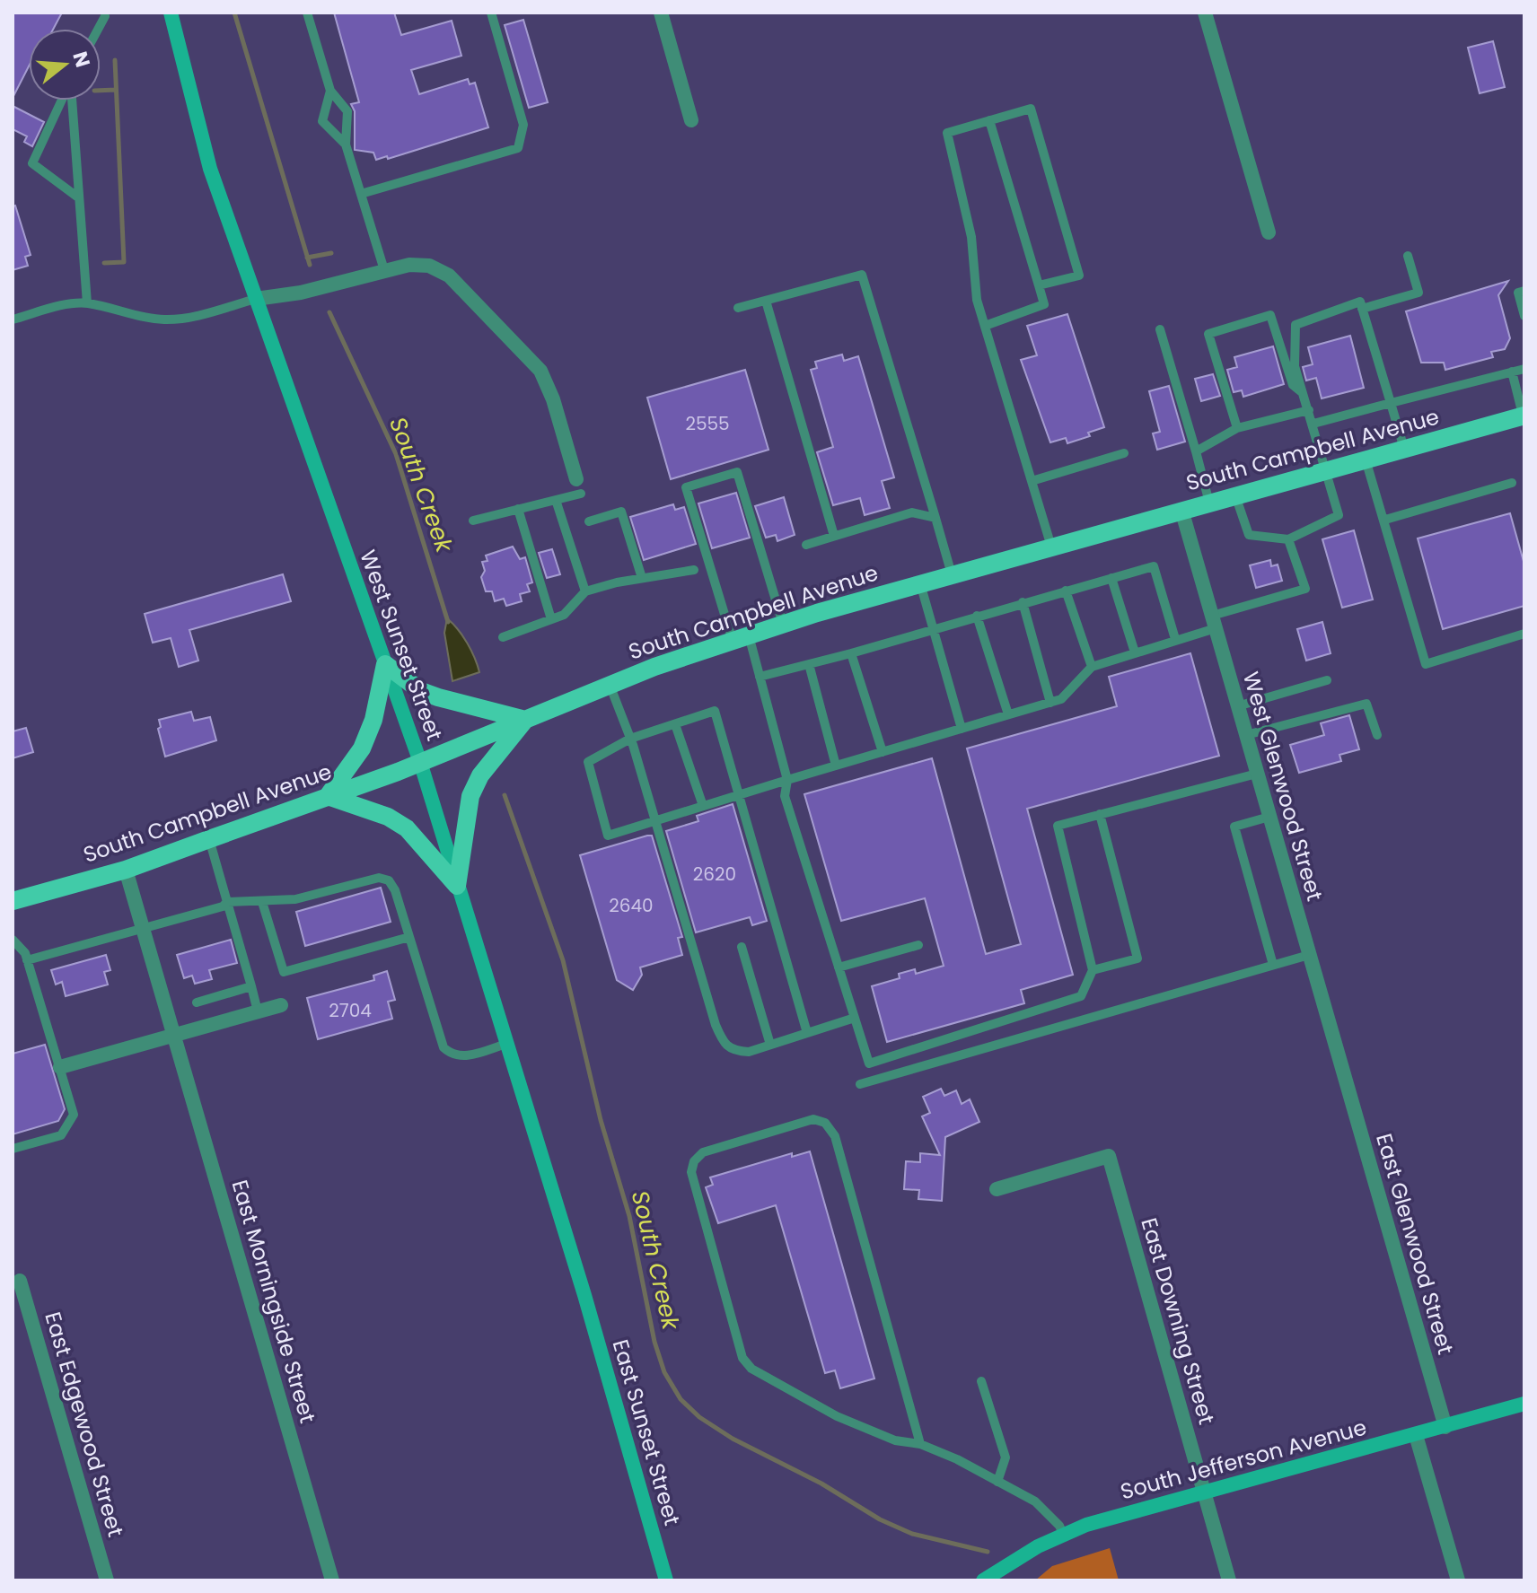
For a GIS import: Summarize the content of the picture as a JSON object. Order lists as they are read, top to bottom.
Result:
{
  "streets": {
    "main road": [
      "South Campbell Avenue",
      "West Sunset Street",
      "East Sunset Street",
      "South Jefferson Avenue"
    ],
    "street": [
      "West Glenwood Street",
      "East Glenwood Street",
      "East Morningside Street",
      "East Downing Street",
      "East Edgewood Street"
    ]
  },
  "crossings": [
    ["South Campbell Avenue", "West Sunset Street"],
    ["South Campbell Avenue", "West Glenwood Street"],
    ["South Campbell Avenue", "East Morningside Street"],
    ["West Sunset Street", "East Sunset Street"],
    ["West Glenwood Street", "East Glenwood Street"],
    ["East Glenwood Street", "South Jefferson Avenue"],
    ["East Downing Street", "South Jefferson Avenue"]
  ],
  "water": ["South Creek"],
  "house_numbers": [
    "2555",
    "2620",
    "2640",
    "2704"
  ],
  "north": "right"
}
